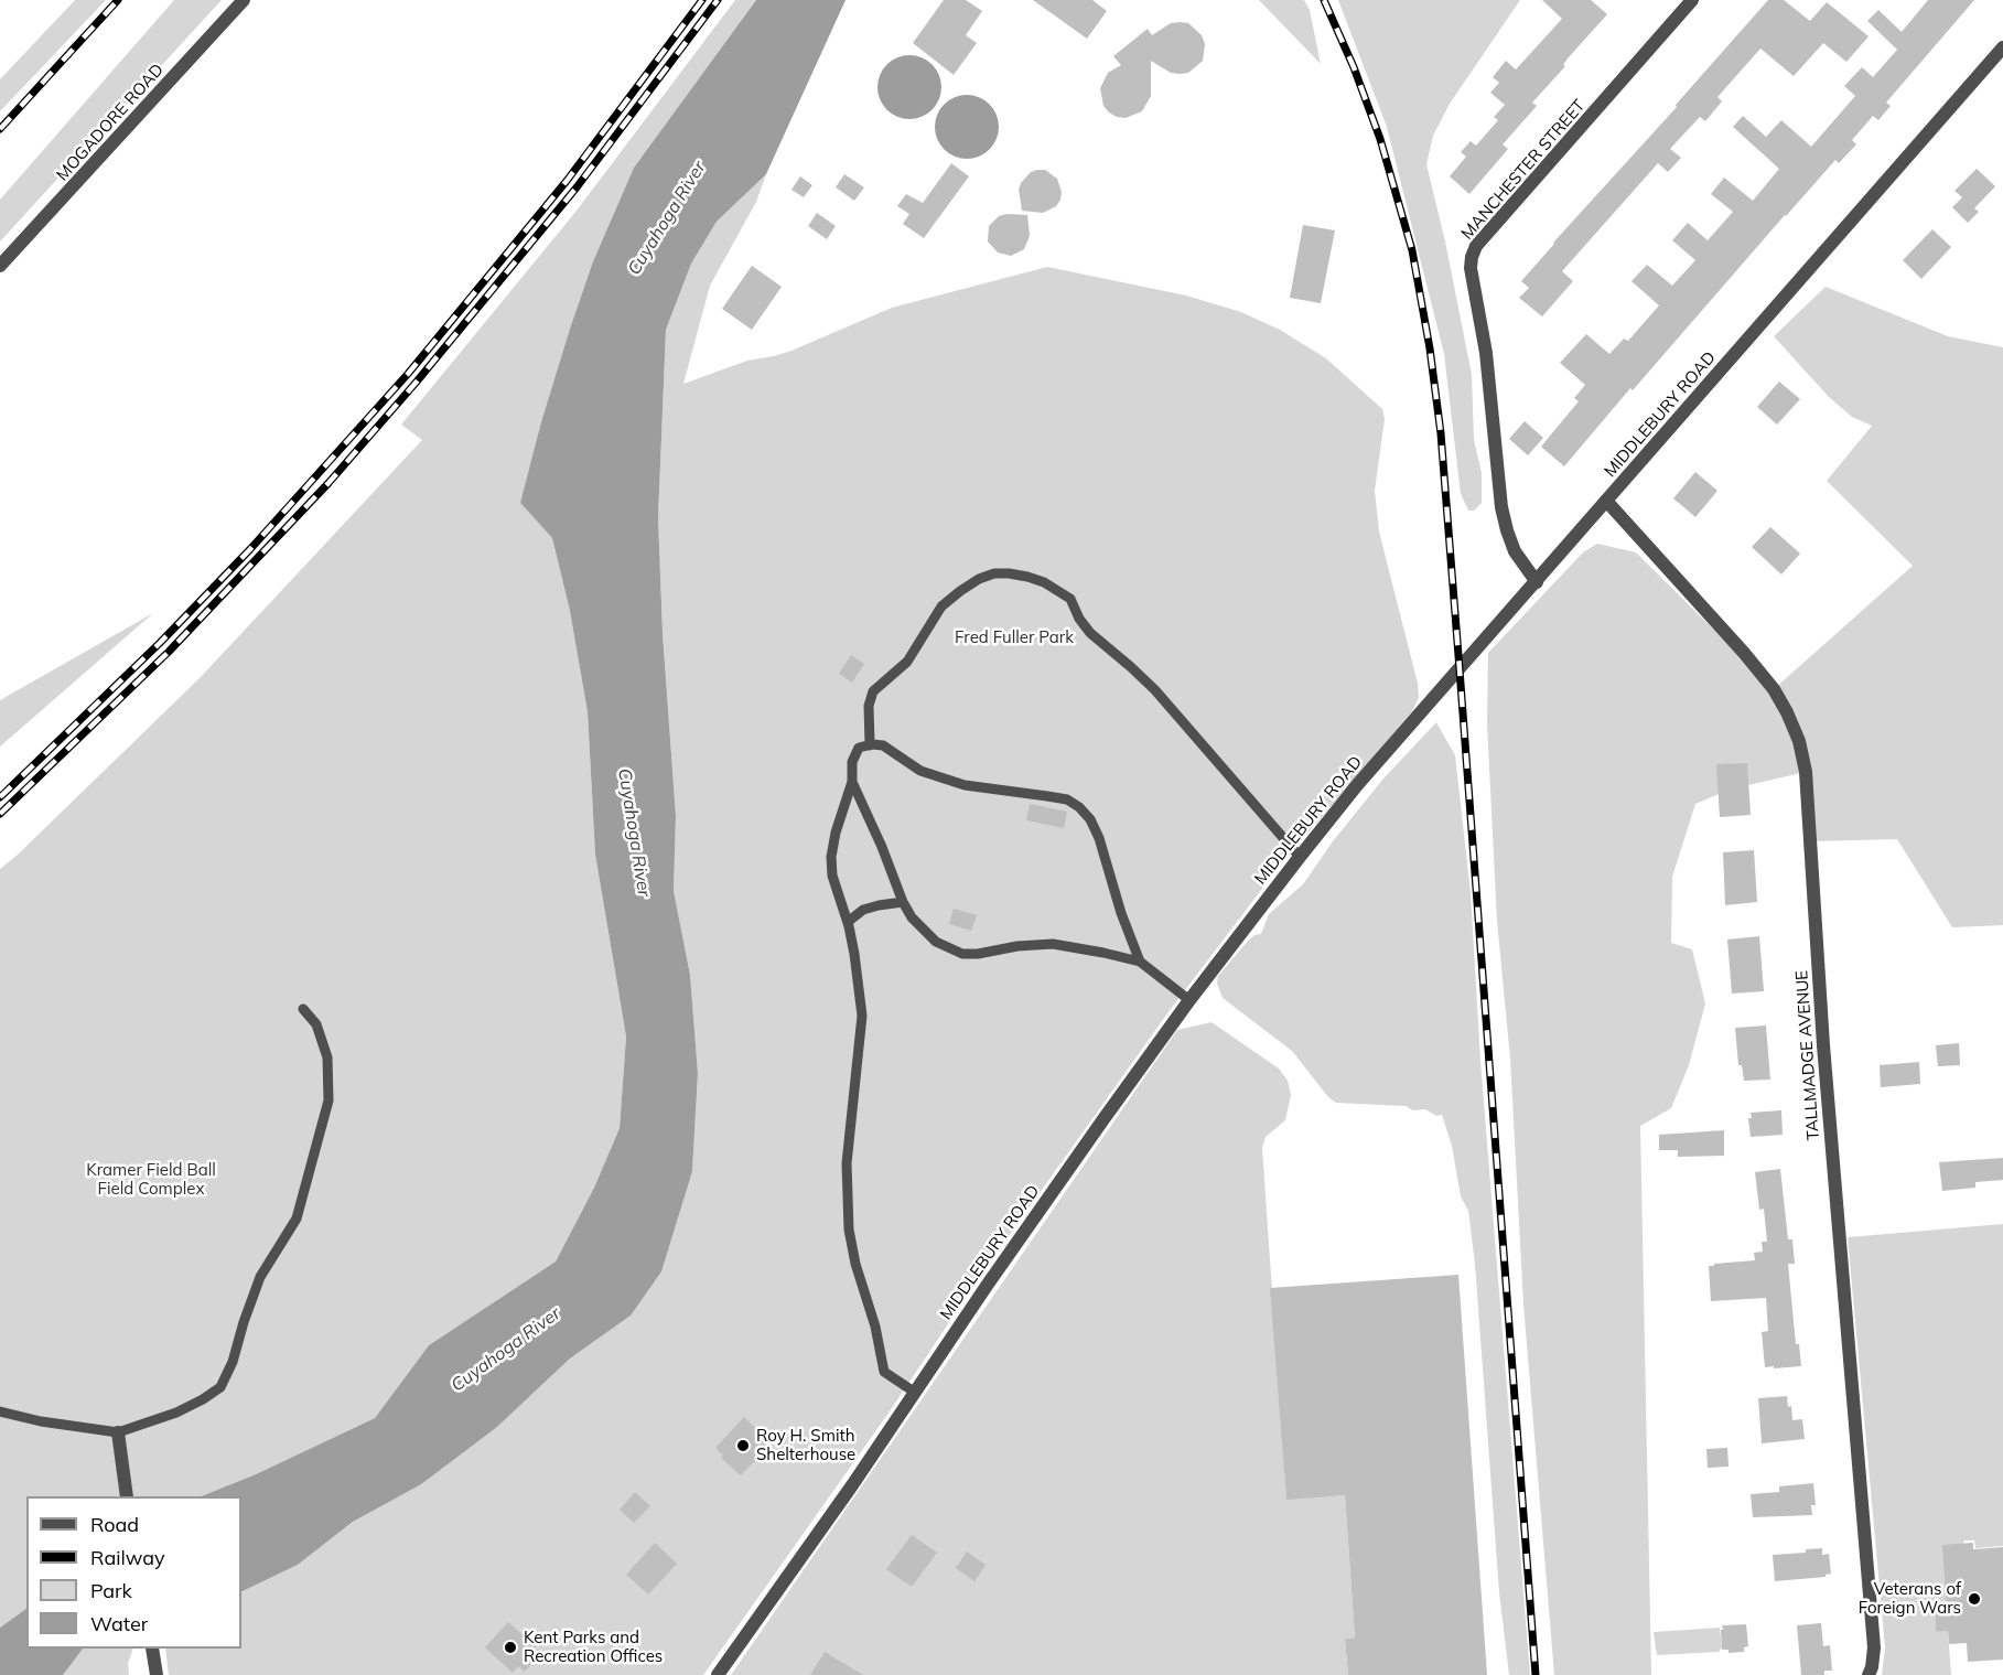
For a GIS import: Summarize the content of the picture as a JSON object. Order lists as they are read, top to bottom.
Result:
{
  "streets": {
    "street": [
      "MOGADORE ROAD",
      "MANCHESTER STREET",
      "MIDDLEBURY ROAD",
      "TALLMADGE AVENUE"
    ]
  },
  "crossings": [
    ["MANCHESTER STREET", "MIDDLEBURY ROAD"],
    ["MIDDLEBURY ROAD", "TALLMADGE AVENUE"]
  ],
  "water": ["Cuyahoga River"],
  "parks": ["Fred Fuller Park", "Kramer Field Ball Field Complex"],
  "places": ["Roy H. Smith Shelterhouse", "Veterans of Foreign Wars", "Kent Parks and Recreation Offices"],
  "legend": [
    "Road",
    "Railway",
    "Park",
    "Water"
  ]
}
